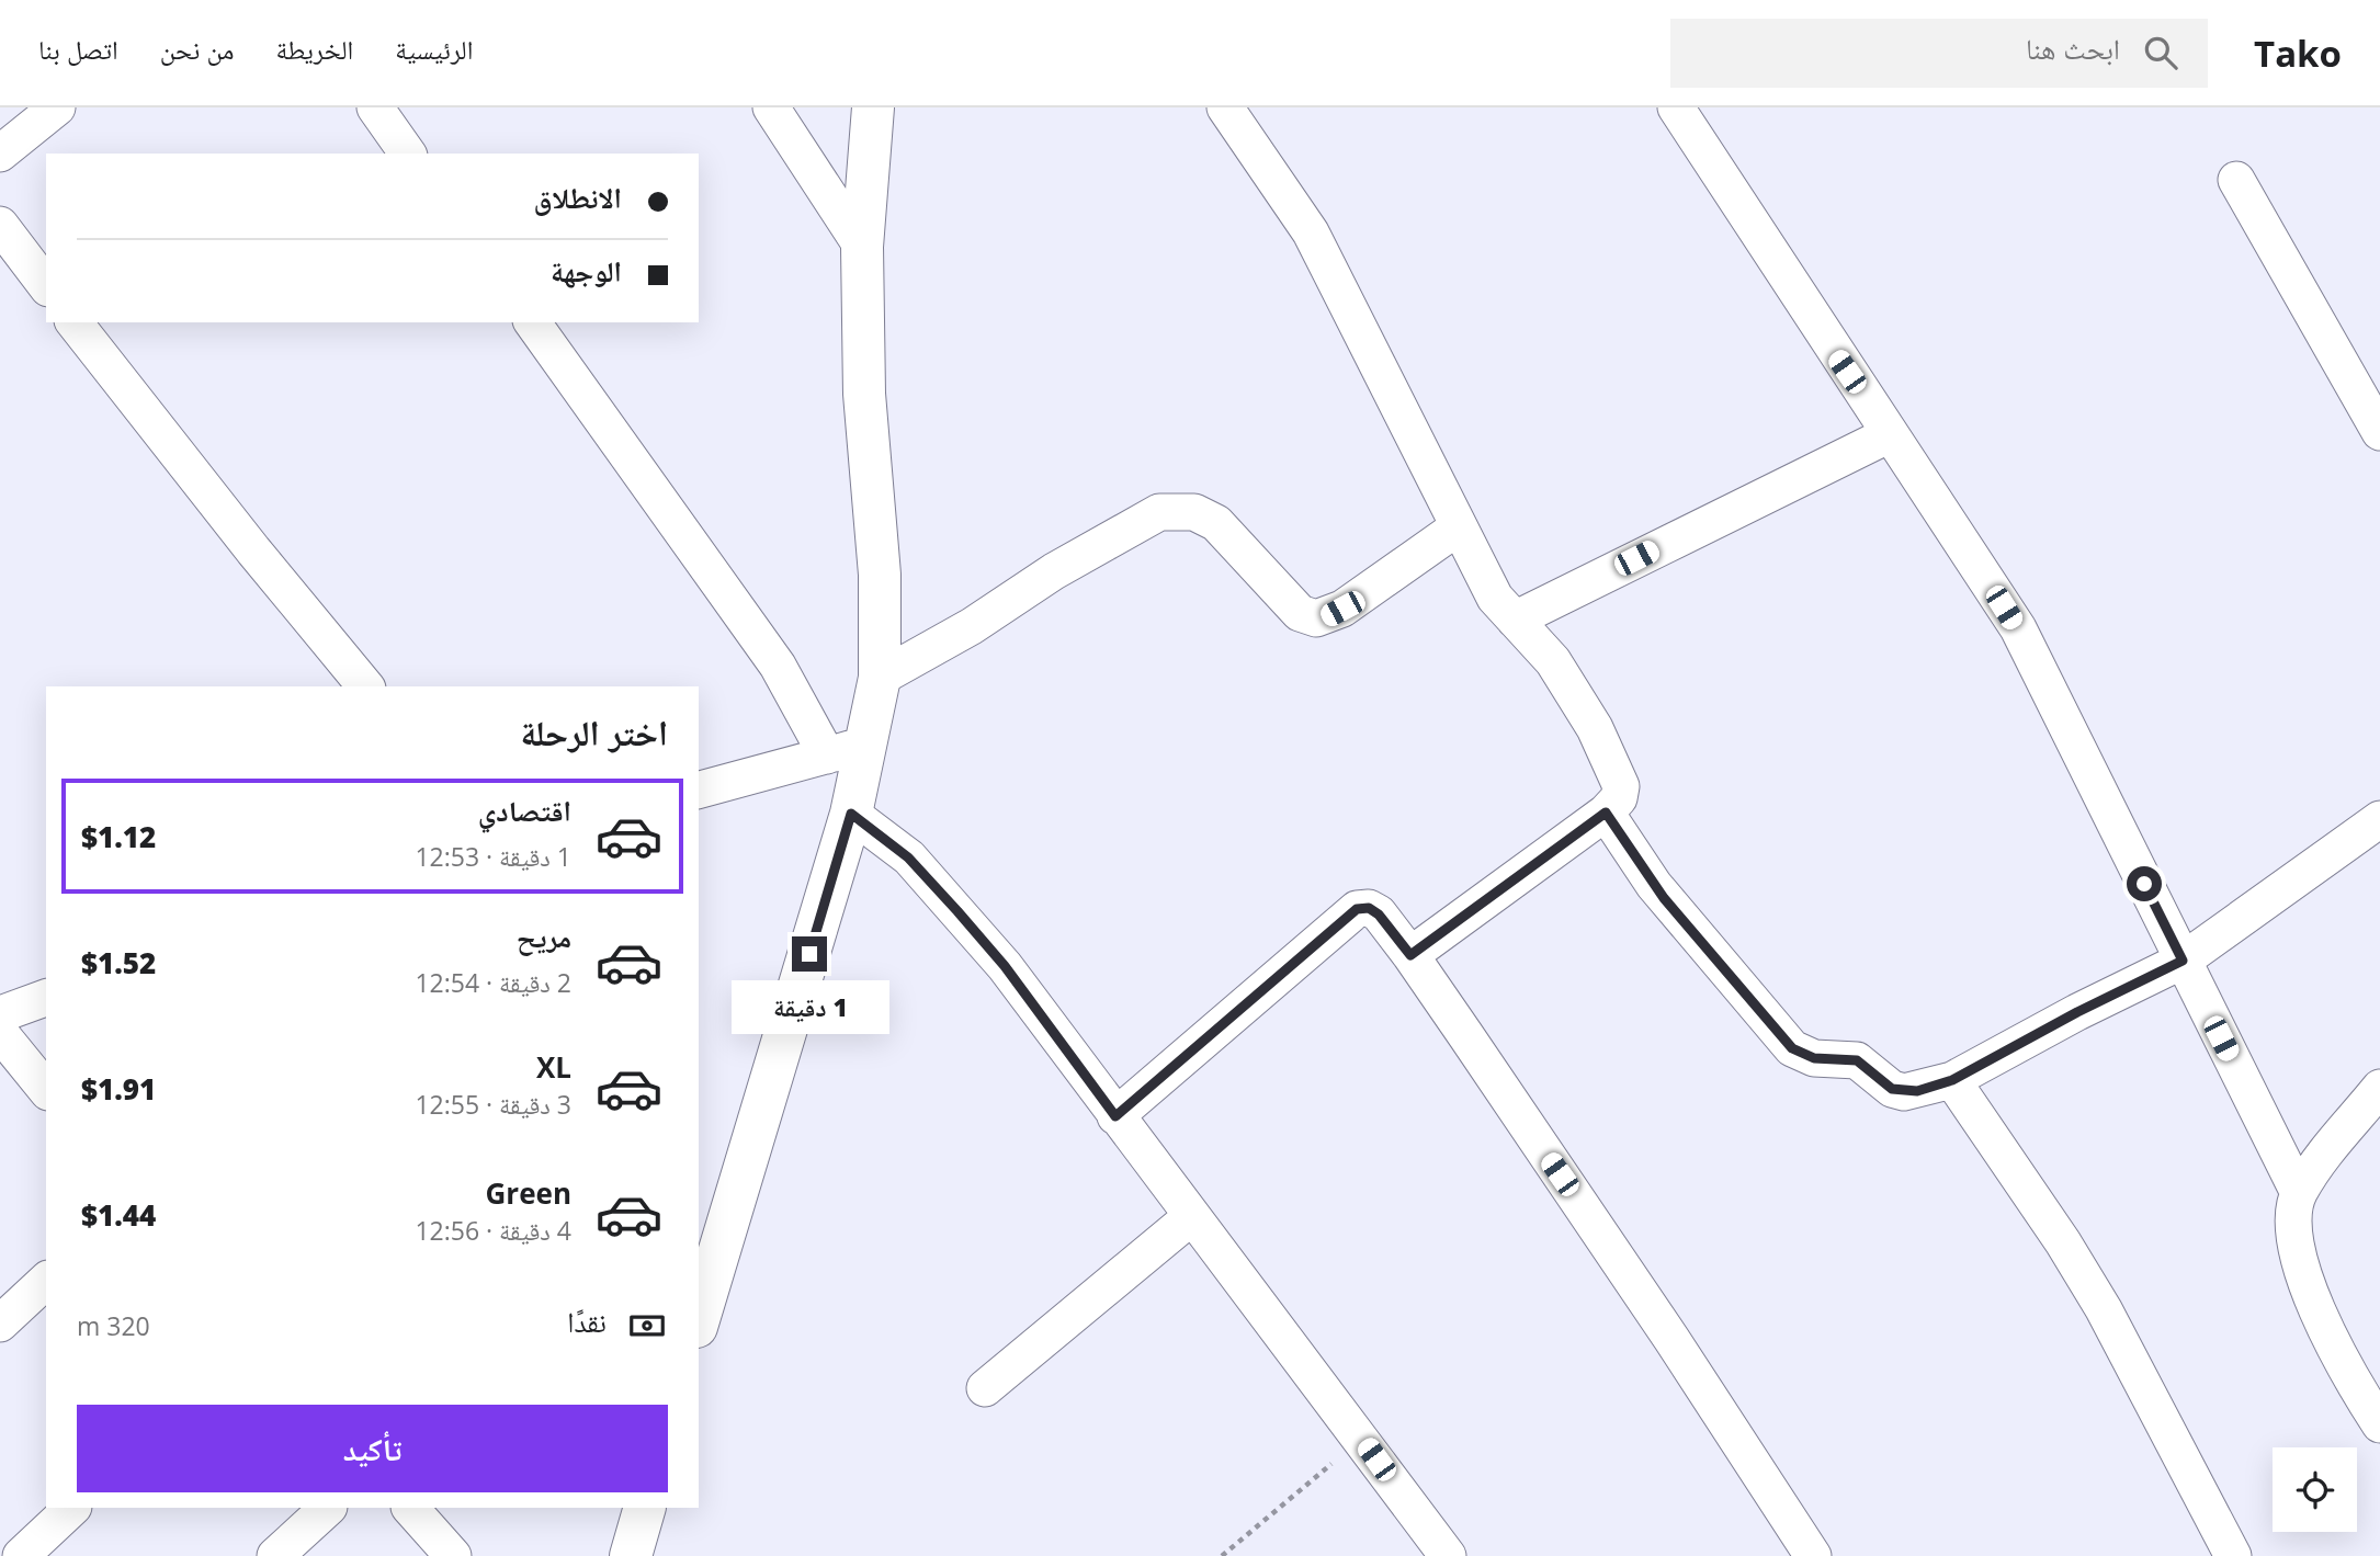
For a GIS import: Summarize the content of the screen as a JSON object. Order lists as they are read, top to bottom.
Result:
{
  "page": {
    "header": "Tako",
    "search": "ابحث هنا",
    "nav": [
      "الرئيسية",
      "الخريطة",
      "من نحن",
      "اتصل بنا"
    ],
    "banner": ["الانطلاق", "الوجهة"],
    "heading": "اختر الرحلة",
    "list": [
      {
        "name": "اقتصادي",
        "note": "1 دقيقة · 12:53",
        "value": "$1.12"
      },
      {
        "name": "مريح",
        "note": "2 دقيقة · 12:54",
        "value": "$1.52"
      },
      {
        "name": "XL",
        "note": "3 دقيقة · 12:55",
        "value": "$1.91"
      },
      {
        "name": "Green",
        "note": "4 دقيقة · 12:56",
        "value": "$1.44"
      }
    ],
    "bubble": "1 دقيقة",
    "pay": ["نقدًا", "320 m"],
    "buttons": "تأكيد"
  }
}
